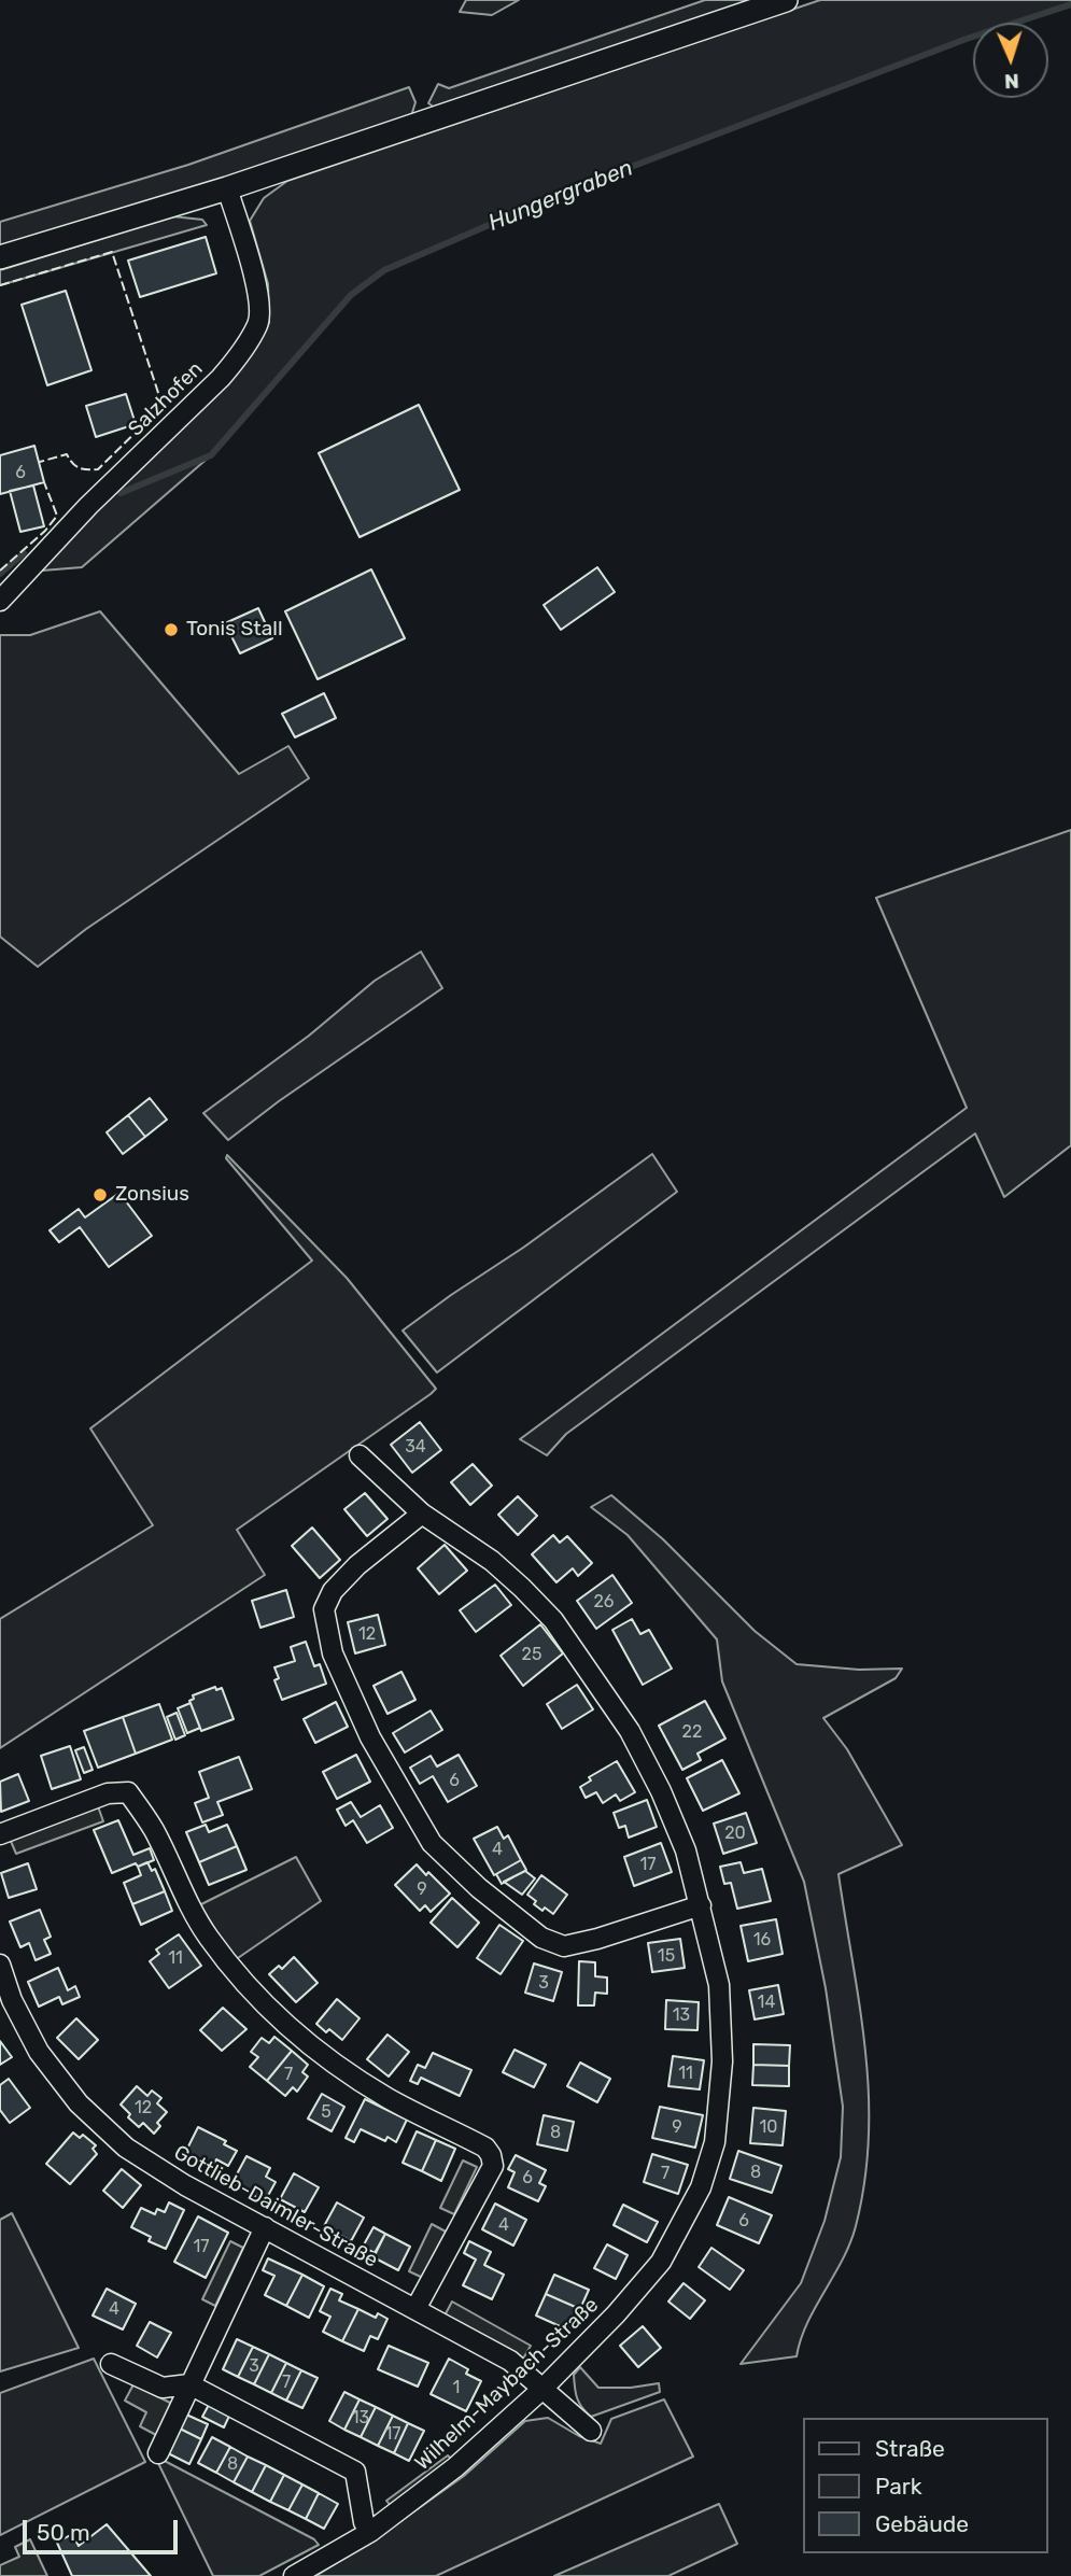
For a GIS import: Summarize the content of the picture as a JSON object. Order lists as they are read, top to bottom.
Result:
{
  "streets": {
    "street": ["Salzhofen", "Gottlieb-Daimler-Straße", "Wilhelm-Maybach-Straße"]
  },
  "crossings": [
    ["Gottlieb-Daimler-Straße", "Wilhelm-Maybach-Straße"]
  ],
  "water": ["Hungergraben"],
  "places": ["Tonis Stall", "Zonsius"],
  "house_numbers": [
    "6",
    "34",
    "26",
    "12",
    "25",
    "22",
    "6",
    "20",
    "4",
    "17",
    "9",
    "16",
    "15",
    "11",
    "3",
    "14",
    "13",
    "11",
    "7",
    "12",
    "5",
    "9",
    "10",
    "8",
    "8",
    "7",
    "6",
    "6",
    "4",
    "17",
    "4",
    "3",
    "7",
    "1",
    "13",
    "17",
    "8"
  ],
  "legend": ["Straße", "Park", "Gebäude"],
  "scale_bar": "50 m",
  "north": "bottom"
}
